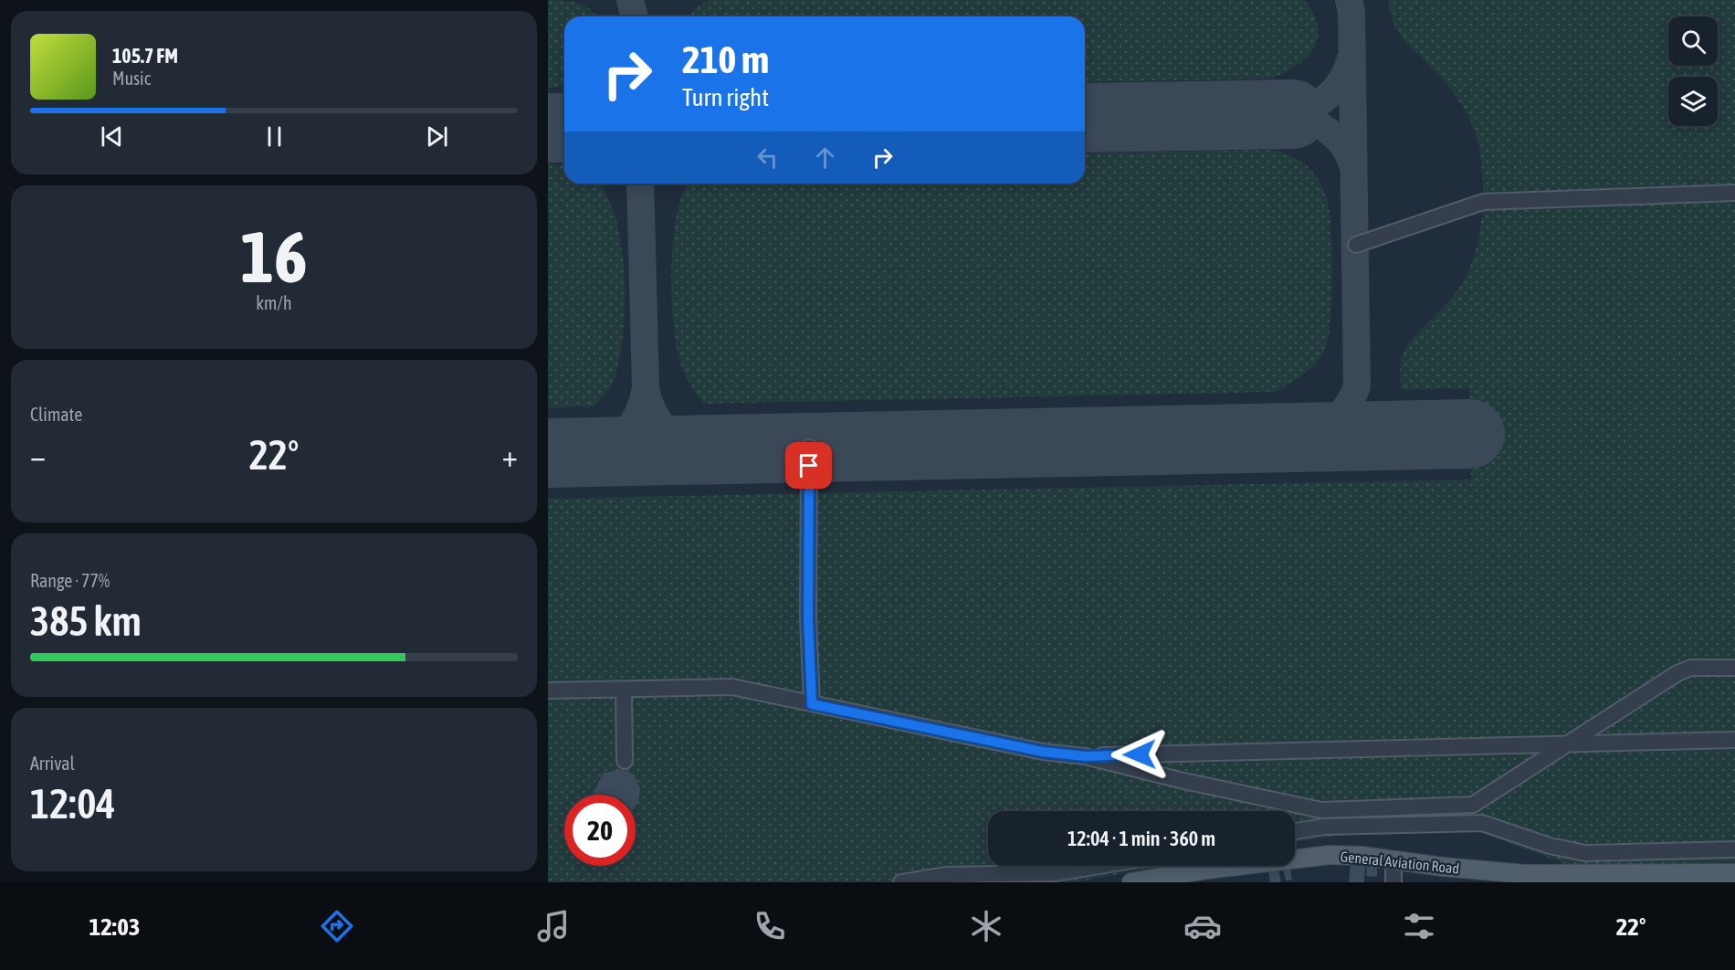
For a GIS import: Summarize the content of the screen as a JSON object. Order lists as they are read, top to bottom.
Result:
{
  "streets": {
    "main road": ["General Aviation Road"]
  },
  "page": {
    "turn": ["210 m", "Turn right"],
    "song": ["105.7 FM", "Music"],
    "tile": [
      ["16", "km/h"],
      "Climate",
      ["Range · 77%", "385 km"],
      ["Arrival", "12:04"]
    ],
    "heat": ["−", "22°", "+"],
    "limit": "20",
    "trip": "12:04 · 1 min · 360 m",
    "tabs": ["12:03", "22°"]
  }
}
